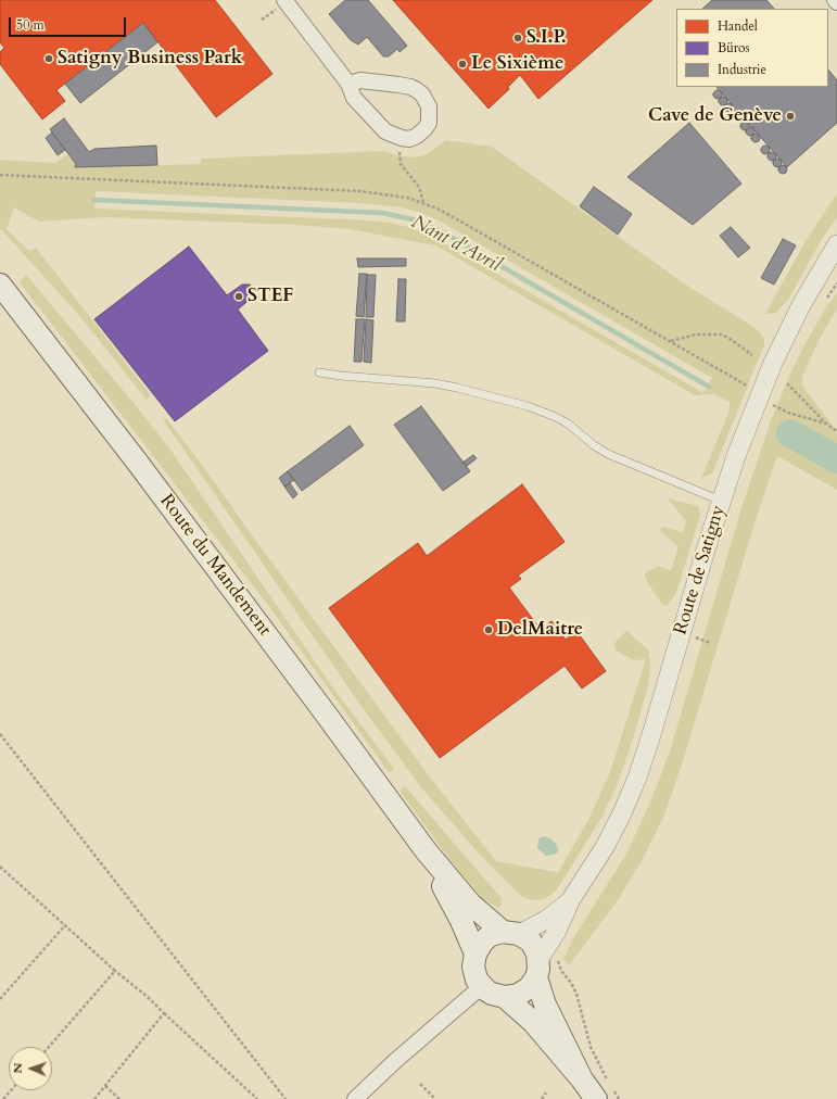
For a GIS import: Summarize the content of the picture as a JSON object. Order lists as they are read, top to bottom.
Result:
{
  "streets": {
    "main road": ["Route du Mandement"],
    "street": ["Route de Satigny"]
  },
  "crossings": [
    ["Route du Mandement", "Route de Satigny"]
  ],
  "water": ["Nant d'Avril"],
  "places": [
    "S.I.P.",
    "Satigny Business Park",
    "Le Sixième",
    "Cave de Genève",
    "STEF",
    "DelMaitre"
  ],
  "legend": ["Handel", "Büros", "Industrie"],
  "scale_bar": "50 m",
  "north": "left"
}
